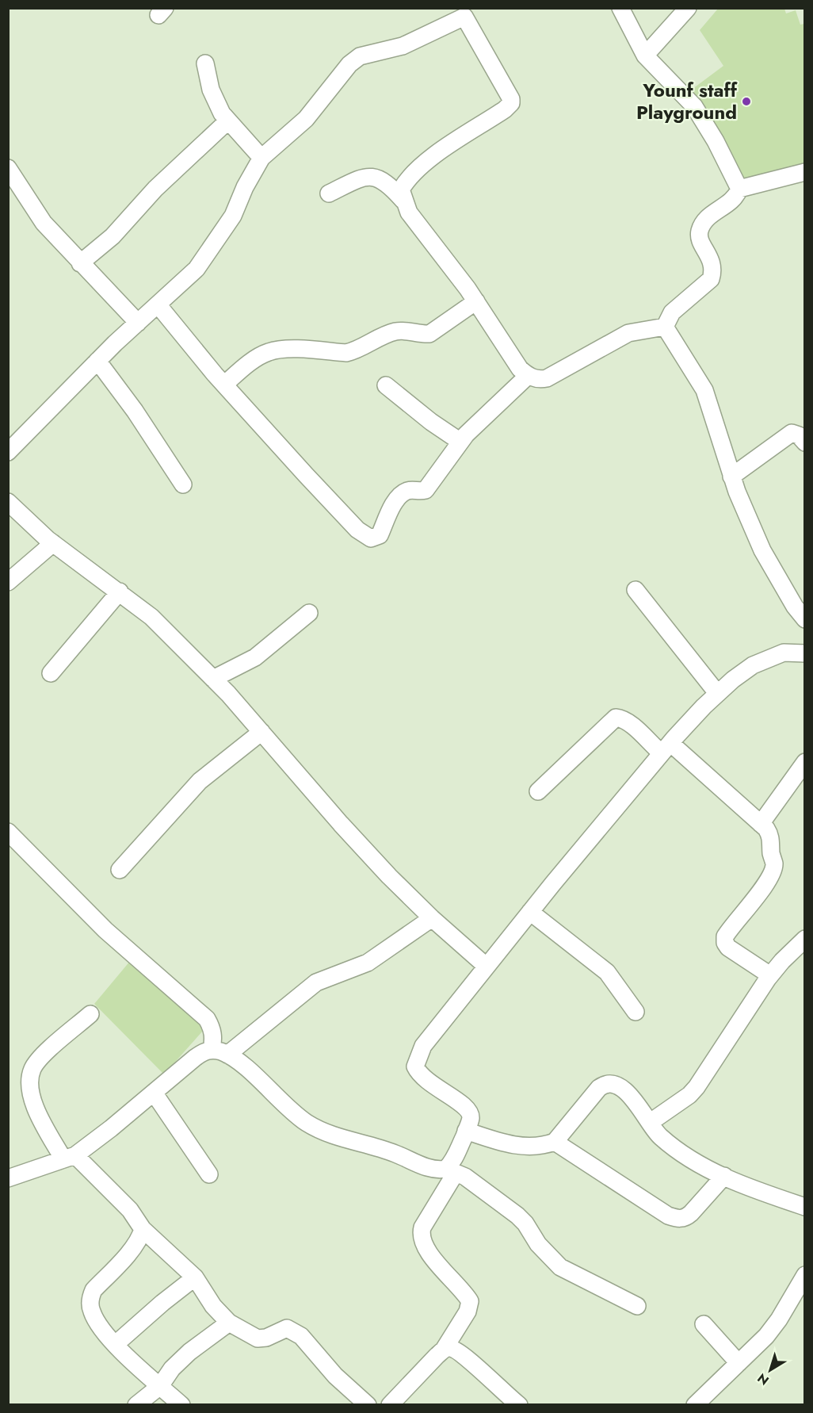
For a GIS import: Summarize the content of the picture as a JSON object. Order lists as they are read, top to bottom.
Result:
{
  "places": ["Younf staff Playground"],
  "north": "bottom left"
}
